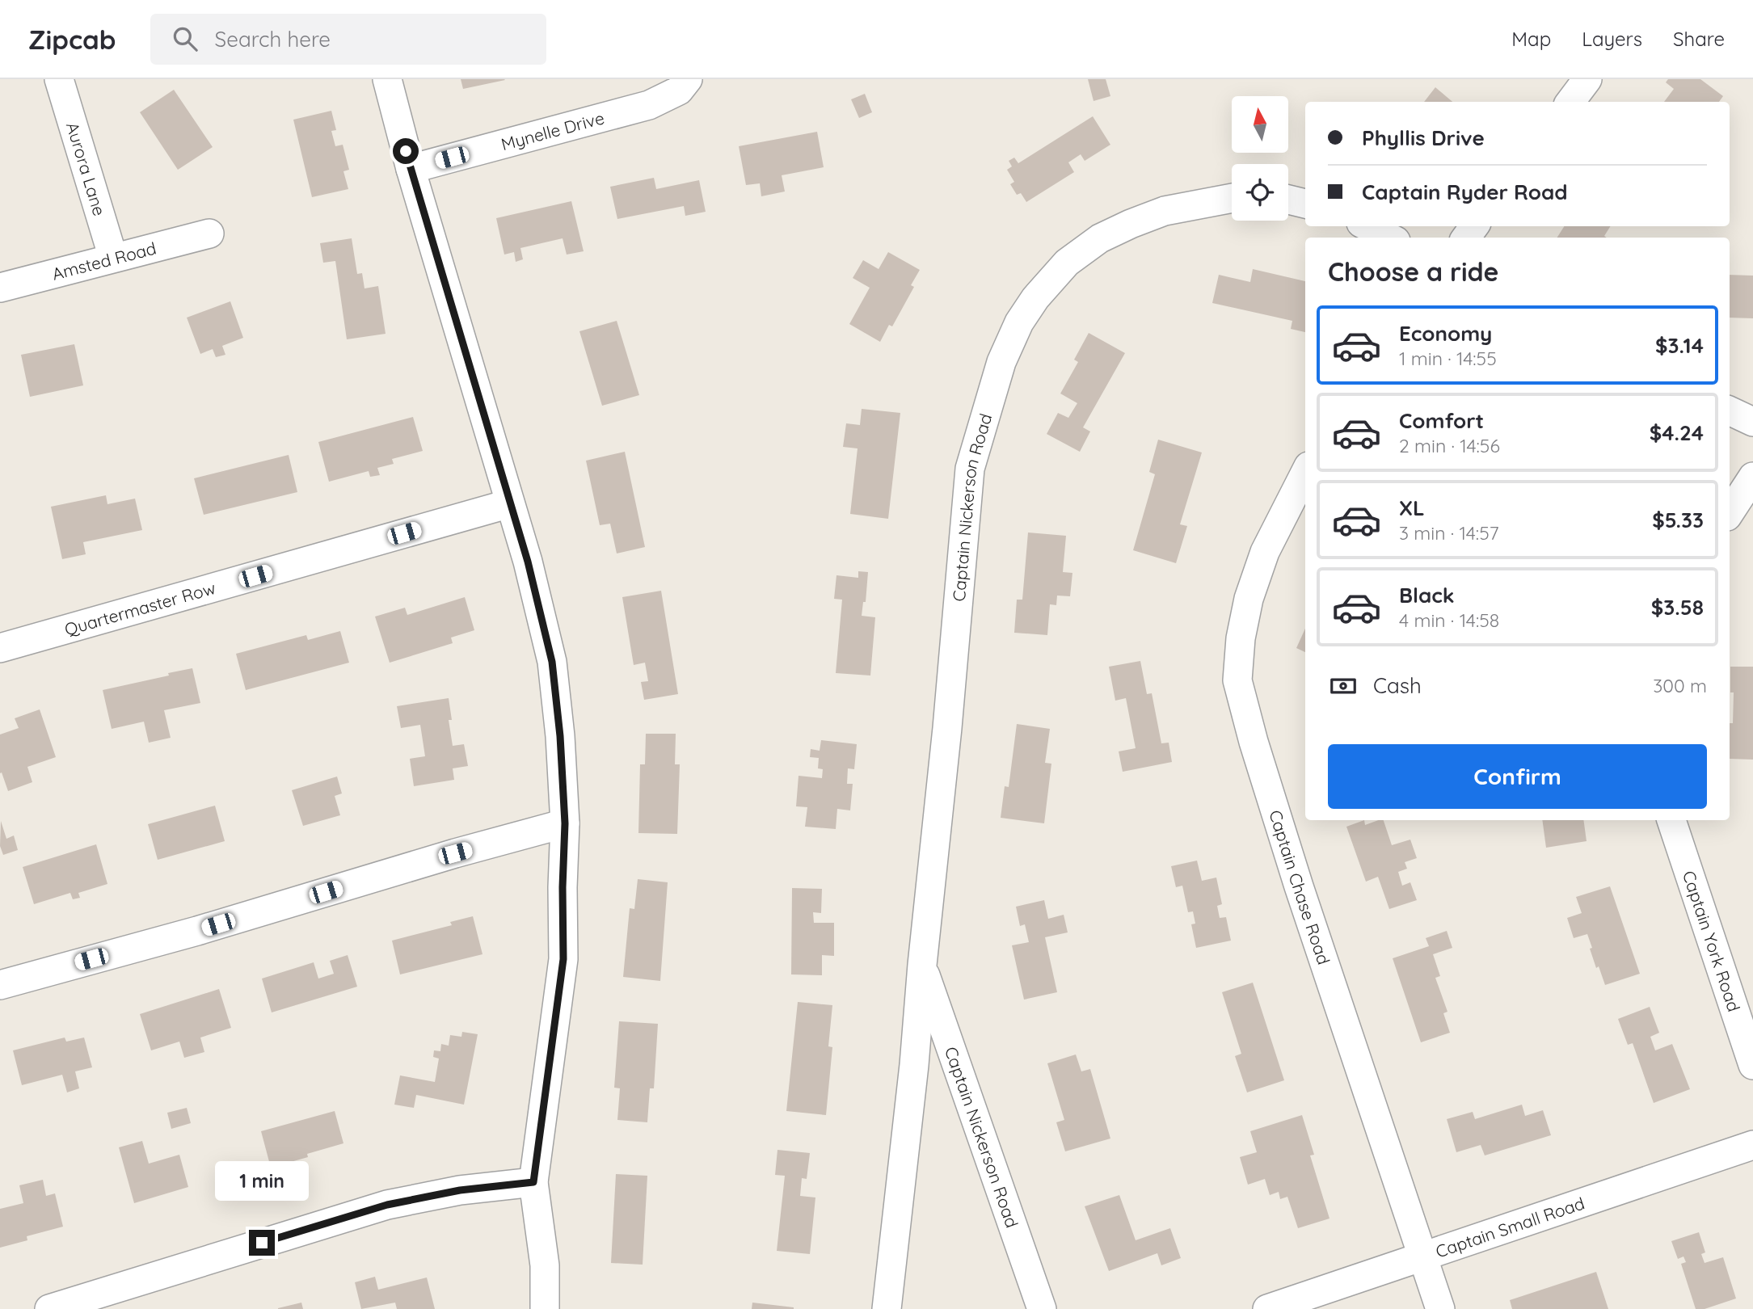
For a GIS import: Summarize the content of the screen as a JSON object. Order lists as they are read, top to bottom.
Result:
{
  "streets": {
    "street": [
      "Mynelle Drive",
      "Aurora Lane",
      "Amsted Road",
      "Captain Nickerson Road",
      "Quartermaster Row",
      "Captain Chase Road",
      "Captain York Road",
      "Captain Small Road"
    ]
  },
  "crossings": [
    ["Aurora Lane", "Amsted Road"],
    ["Captain Chase Road", "Captain Small Road"]
  ],
  "north": "top",
  "page": {
    "header": "Zipcab",
    "search": "Search here",
    "nav": ["Map", "Layers", "Share"],
    "banner": ["Phyllis Drive", "Captain Ryder Road"],
    "heading": "Choose a ride",
    "list": [
      {
        "name": "Economy",
        "note": "1 min · 14:55",
        "value": "$3.14"
      },
      {
        "name": "Comfort",
        "note": "2 min · 14:56",
        "value": "$4.24"
      },
      {
        "name": "XL",
        "note": "3 min · 14:57",
        "value": "$5.33"
      },
      {
        "name": "Black",
        "note": "4 min · 14:58",
        "value": "$3.58"
      }
    ],
    "pay": ["Cash", "300 m"],
    "buttons": "Confirm",
    "bubble": "1 min"
  }
}
